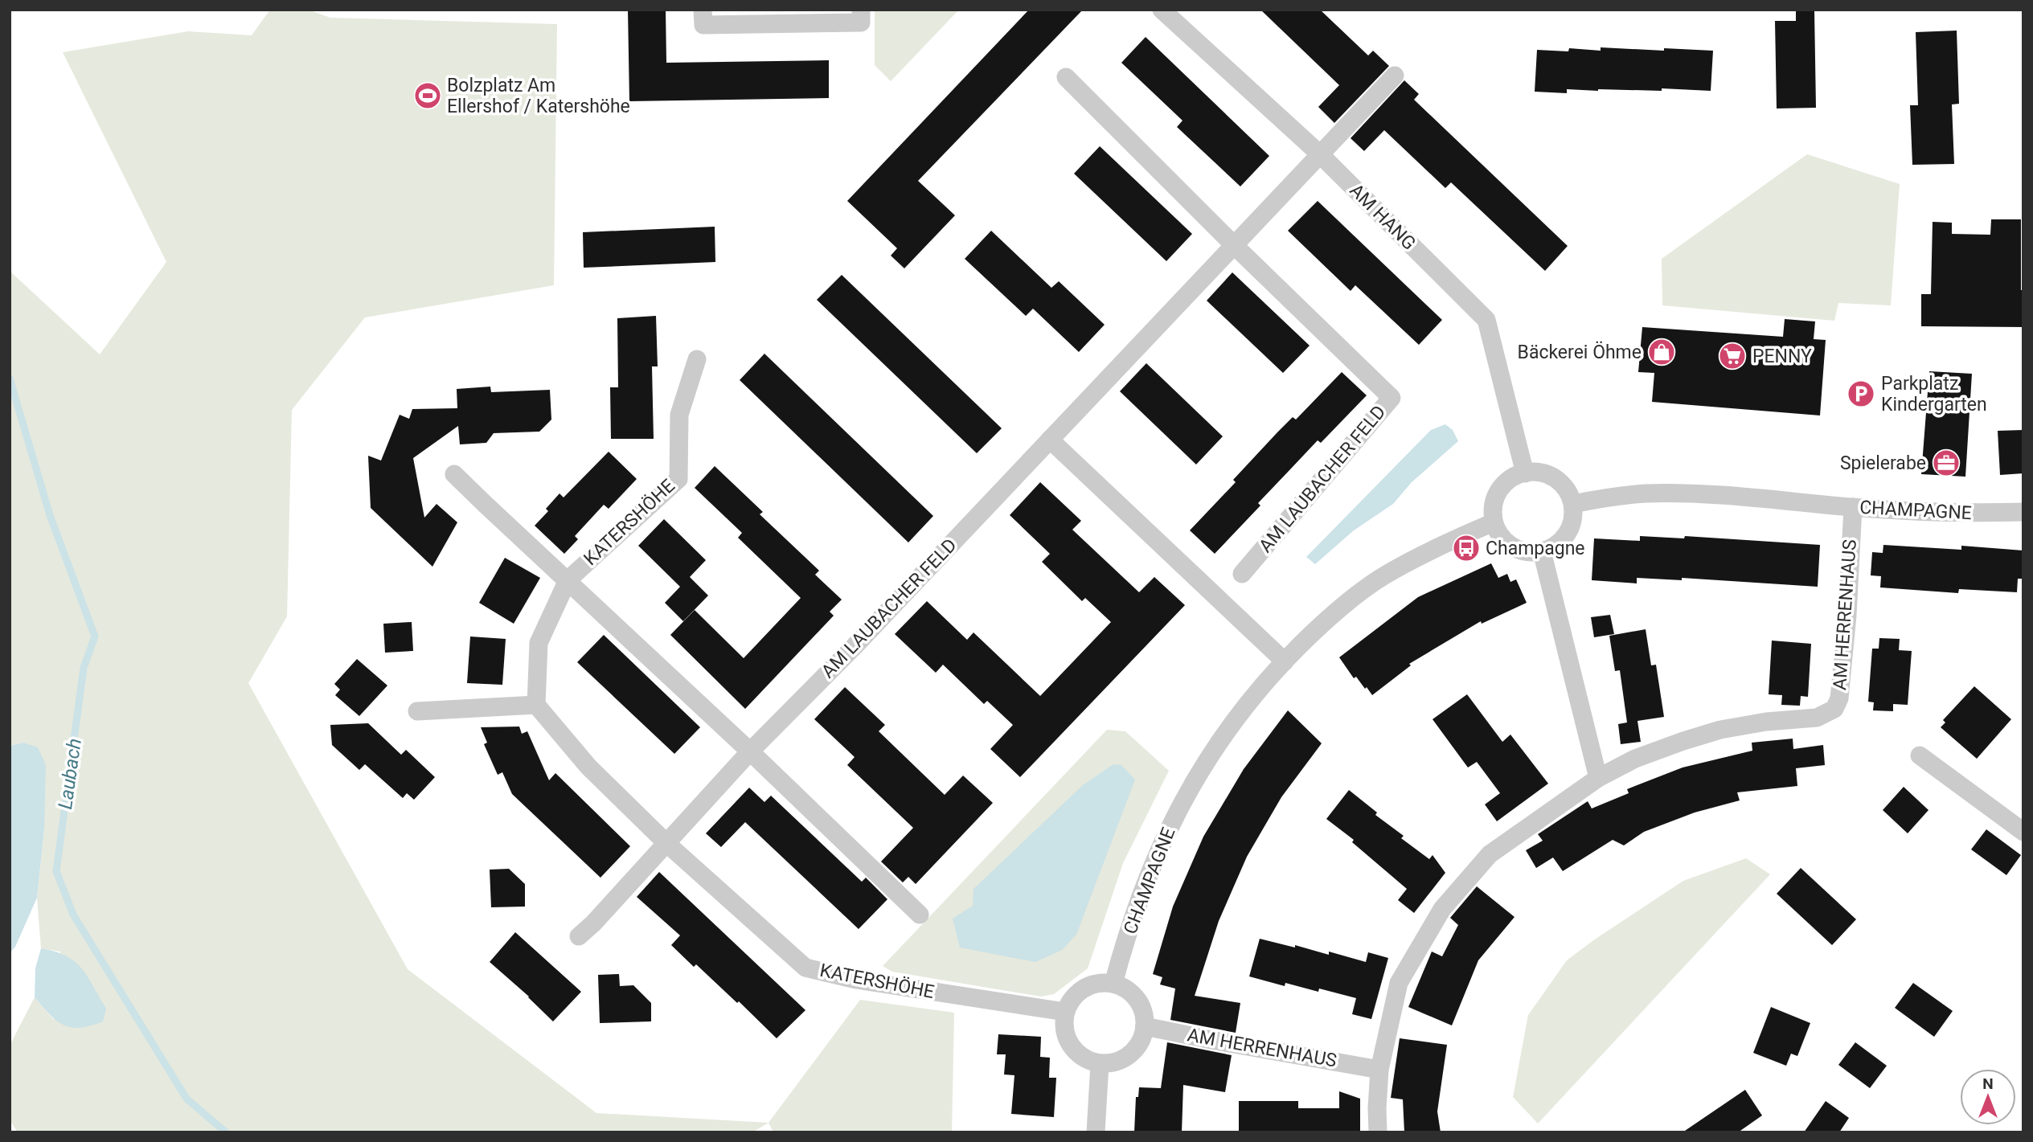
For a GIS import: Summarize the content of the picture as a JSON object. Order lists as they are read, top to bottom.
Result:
{
  "streets": {
    "street": [
      "AM HANG",
      "AM LAUBACHER FELD",
      "CHAMPAGNE",
      "KATERSHÖHE",
      "AM HERRENHAUS"
    ]
  },
  "crossings": [
    ["AM HANG", "AM LAUBACHER FELD"],
    ["AM HANG", "CHAMPAGNE"],
    ["AM LAUBACHER FELD", "KATERSHÖHE"],
    ["CHAMPAGNE", "KATERSHÖHE"],
    ["CHAMPAGNE", "AM HERRENHAUS"],
    ["KATERSHÖHE", "AM HERRENHAUS"]
  ],
  "water": ["Laubach"],
  "places": {
    "sports": ["Bolzplatz Am Ellershof / Katershöhe"],
    "shop": ["Bäckerei Öhme"],
    "supermarket": ["PENNY"],
    "parking": ["Parkplatz Kindergarten"],
    "office": ["Spielerabe"],
    "bus stop": ["Champagne"]
  },
  "north": "top"
}
